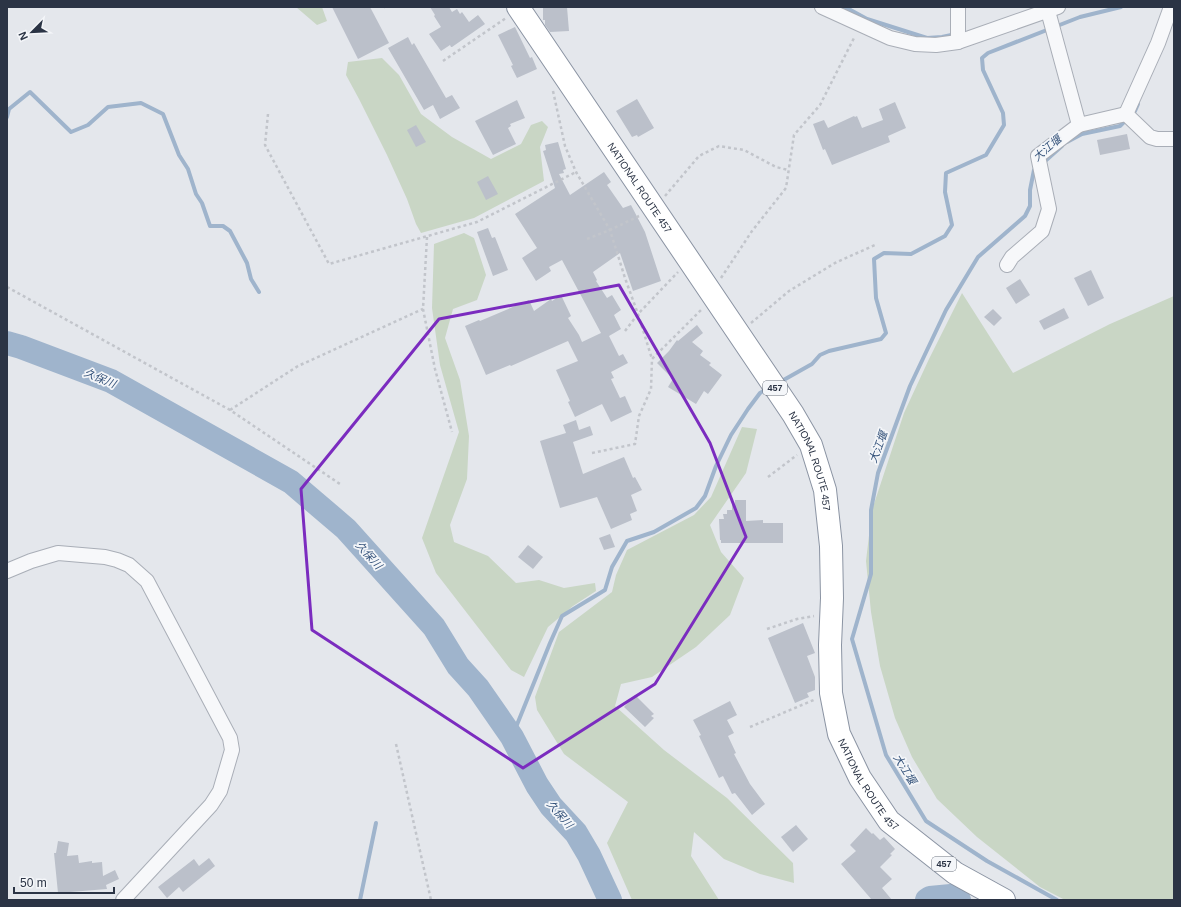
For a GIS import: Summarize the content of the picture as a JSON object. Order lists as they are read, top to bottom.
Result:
{
  "streets": {
    "highway": ["NATIONAL ROUTE 457", "457"]
  },
  "water": ["大江堰", "久保川"],
  "scale_bar": "50 m",
  "north": "bottom left"
}
